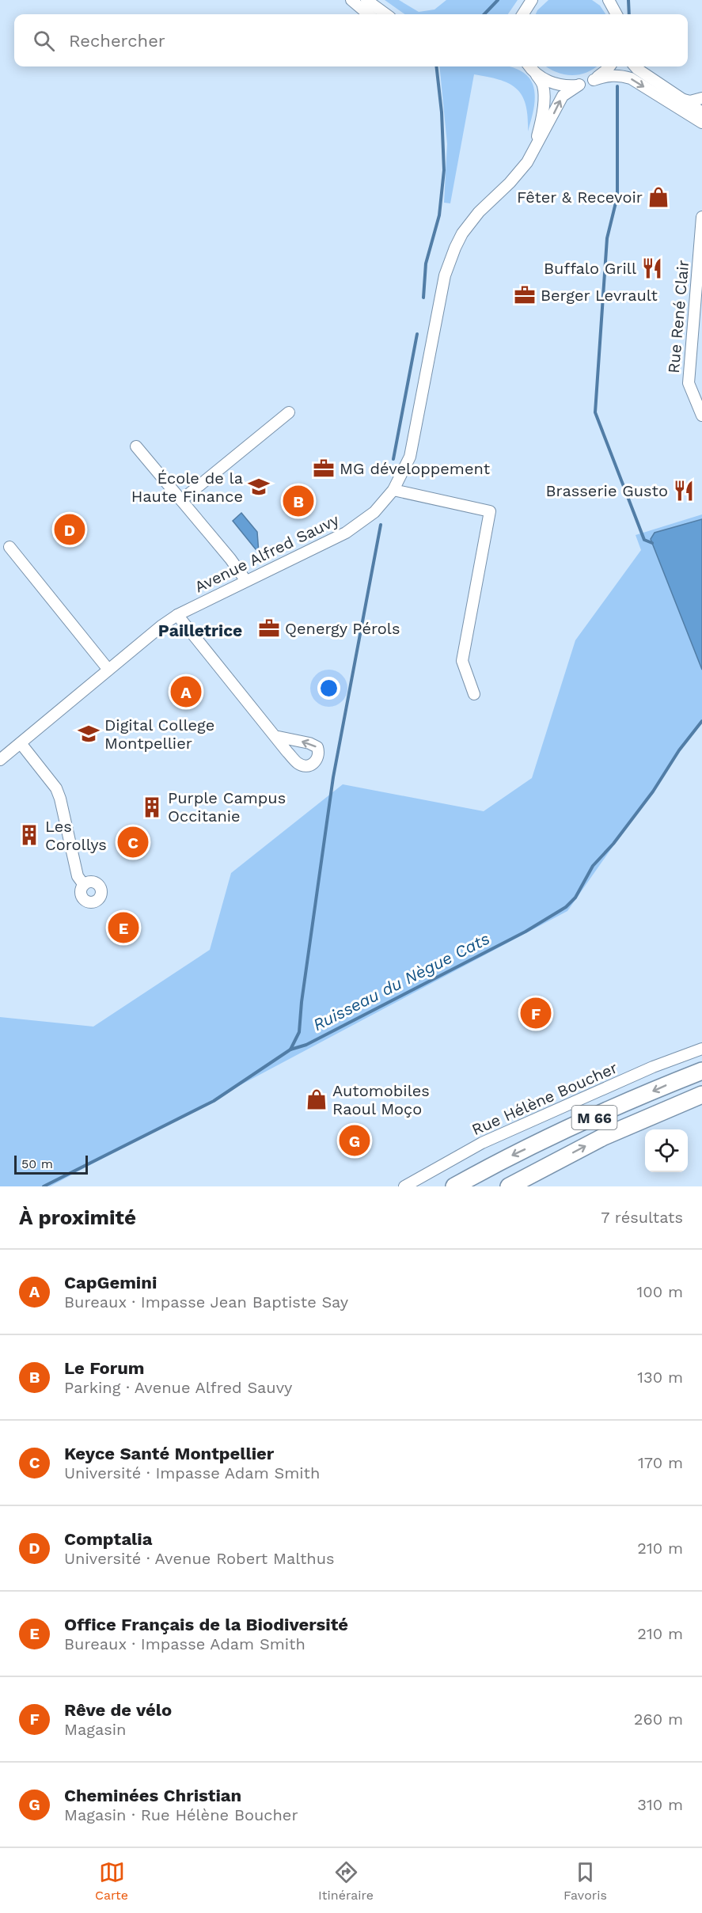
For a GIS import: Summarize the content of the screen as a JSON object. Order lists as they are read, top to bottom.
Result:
{
  "streets": {
    "highway": ["M 66"],
    "street": ["Rue René Clair", "Avenue Alfred Sauvy", "Rue Hélène Boucher"]
  },
  "districts": ["Pailletrice"],
  "water": ["Ruisseau du Nègue Cats"],
  "places": {
    "shop": ["Fêter & Recevoir", "Automobiles Raoul Moço"],
    "restaurant": ["Buffalo Grill", "Brasserie Gusto"],
    "office": ["Berger Levrault", "MG développement", "Qenergy Pérols"],
    "school or university": ["École de la Haute Finance", "Digital College Montpellier"],
    "building": ["Purple Campus Occitanie", "Les Corollys"]
  },
  "scale_bar": "50 m",
  "page": {
    "search": "Rechercher",
    "pins": [
      "B",
      "D",
      "A",
      "C",
      "E",
      "F",
      "G"
    ],
    "scale": "50 m",
    "heading": ["À proximité", "7 résultats"],
    "list": [
      {
        "mark": "A",
        "name": "CapGemini",
        "note": "Bureaux · Impasse Jean Baptiste Say",
        "value": "100 m"
      },
      {
        "mark": "B",
        "name": "Le Forum",
        "note": "Parking · Avenue Alfred Sauvy",
        "value": "130 m"
      },
      {
        "mark": "C",
        "name": "Keyce Santé Montpellier",
        "note": "Université · Impasse Adam Smith",
        "value": "170 m"
      },
      {
        "mark": "D",
        "name": "Comptalia",
        "note": "Université · Avenue Robert Malthus",
        "value": "210 m"
      },
      {
        "mark": "E",
        "name": "Office Français de la Biodiversité",
        "note": "Bureaux · Impasse Adam Smith",
        "value": "210 m"
      },
      {
        "mark": "F",
        "name": "Rêve de vélo",
        "note": "Magasin",
        "value": "260 m"
      },
      {
        "mark": "G",
        "name": "Cheminées Christian",
        "note": "Magasin · Rue Hélène Boucher",
        "value": "310 m"
      }
    ],
    "nav": ["Carte", "Itinéraire", "Favoris"]
  }
}
